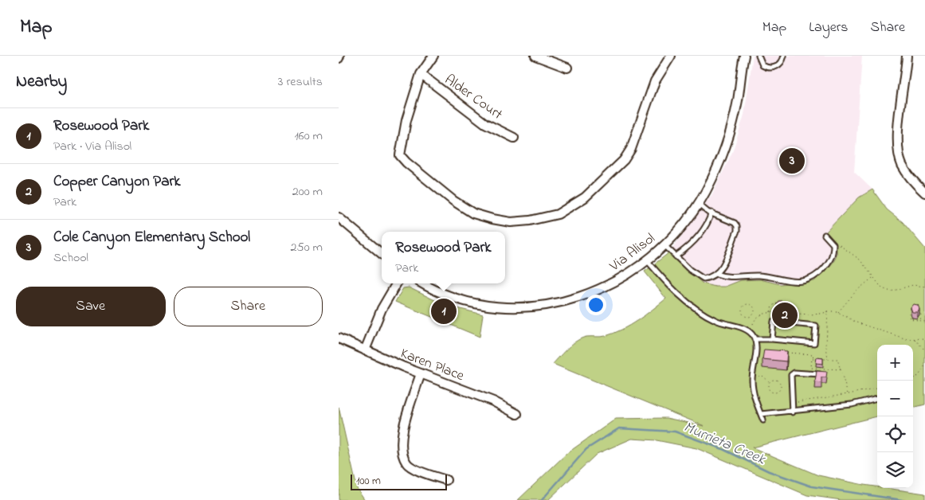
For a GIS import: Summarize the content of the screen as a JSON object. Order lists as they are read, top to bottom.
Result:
{
  "streets": {
    "street": ["Alder Court", "Via Alisol", "Karen Place"]
  },
  "water": ["Murrieta Creek"],
  "scale_bar": "100 m",
  "page": {
    "header": "Map",
    "nav": ["Map", "Layers", "Share"],
    "heading": ["Nearby", "3 results"],
    "list": [
      {
        "mark": "1",
        "name": "Rosewood Park",
        "note": "Park · Via Alisol",
        "value": "160 m"
      },
      {
        "mark": "2",
        "name": "Copper Canyon Park",
        "note": "Park",
        "value": "200 m"
      },
      {
        "mark": "3",
        "name": "Cole Canyon Elementary School",
        "note": "School",
        "value": "250 m"
      }
    ],
    "pins": ["3", "1", "2"],
    "popup": ["Rosewood Park", "Park"],
    "buttons": ["Save", "Share"],
    "map_buttons": ["+", "−"],
    "scale": "100 m"
  }
}
